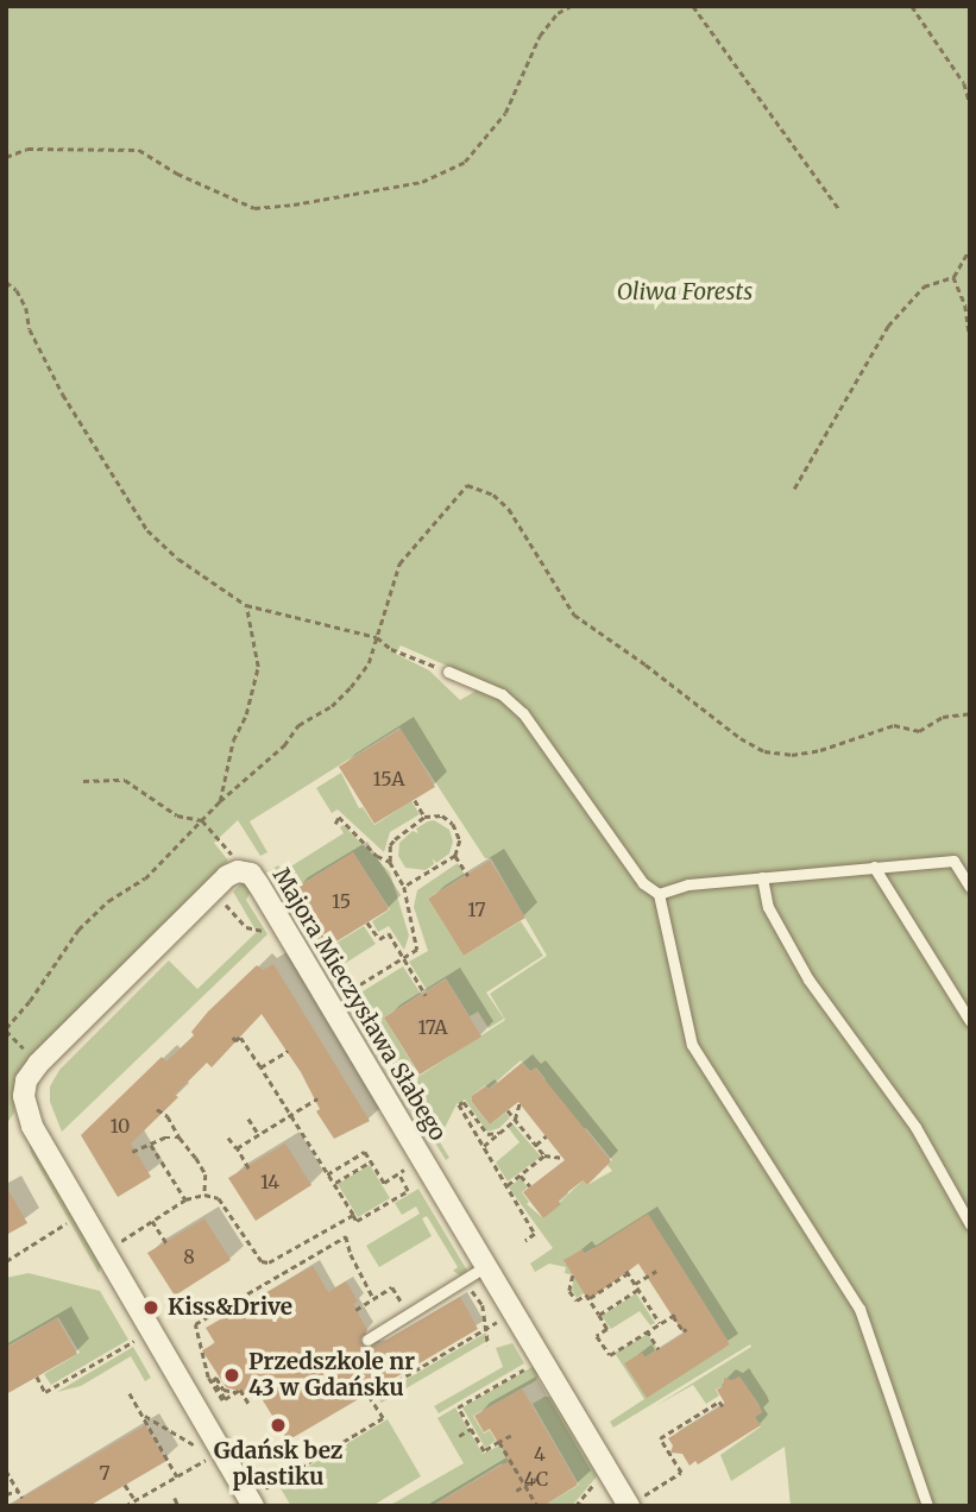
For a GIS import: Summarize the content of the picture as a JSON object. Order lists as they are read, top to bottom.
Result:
{
  "streets": {
    "street": ["Majora Mieczysława Słabego"]
  },
  "parks": ["Oliwa Forests"],
  "places": ["Kiss&Drive", "Przedszkole nr 43 w Gdańsku", "Gdańsk bez plastiku"],
  "house_numbers": [
    "15A",
    "15",
    "17",
    "17A",
    "10",
    "14",
    "8",
    "4",
    "7",
    "4C"
  ]
}
